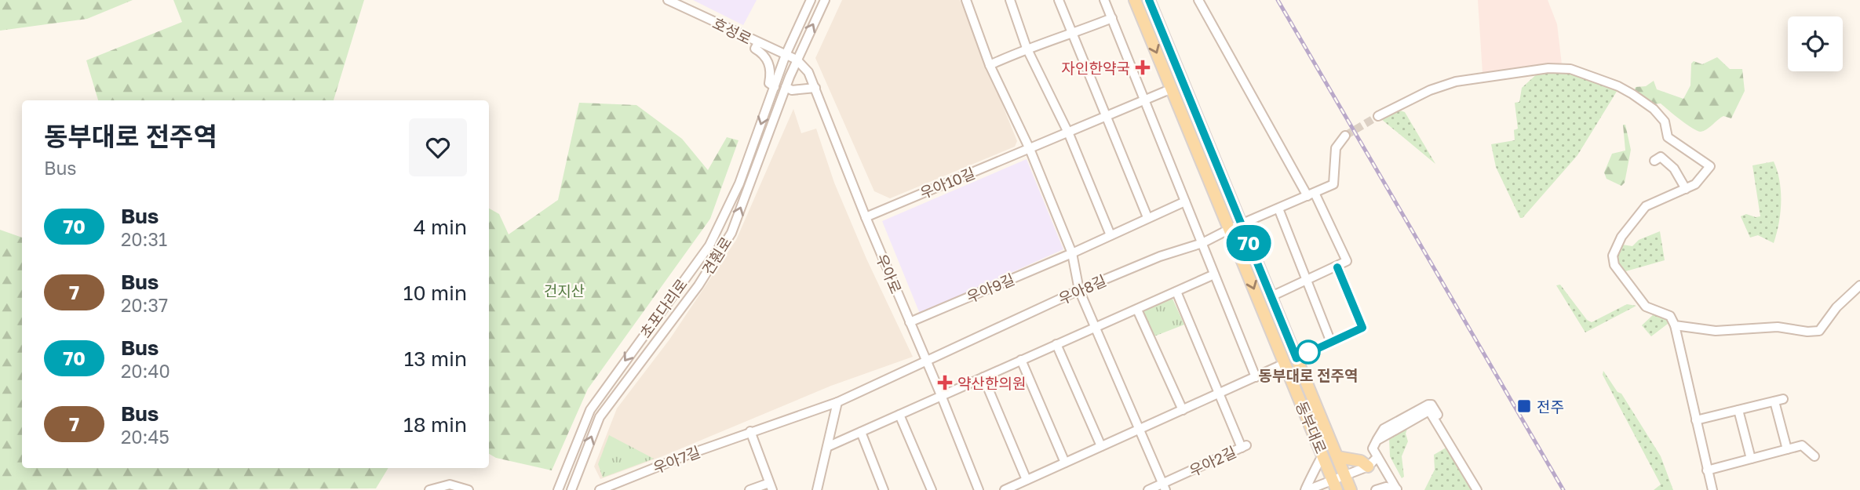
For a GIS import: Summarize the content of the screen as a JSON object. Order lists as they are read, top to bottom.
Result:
{
  "streets": {
    "main road": ["동부대로"],
    "street": [
      "호성로",
      "우아10길",
      "견훤로",
      "우아로",
      "우아9길",
      "우아8길",
      "초포다리로",
      "우아7길",
      "우아2길"
    ]
  },
  "crossings": [
    ["호성로", "견훤로"],
    ["호성로", "우아로"],
    ["호성로", "초포다리로"],
    ["우아10길", "우아로"],
    ["우아10길", "동부대로"],
    ["견훤로", "우아로"],
    ["우아로", "우아9길"],
    ["우아로", "우아8길"],
    ["우아로", "우아7길"],
    ["우아8길", "동부대로"],
    ["우아8길", "우아7길"]
  ],
  "one_way": ["견훤로", "초포다리로"],
  "parks": ["건지산"],
  "places": {
    "health": ["자인한약국", "약산한의원"],
    "other": ["동부대로 전주역"],
    "transit": ["전주"]
  },
  "lines": ["bus line 70"],
  "page": {
    "on_map": "70",
    "heading": ["동부대로 전주역", "Bus"],
    "list": [
      {
        "mark": "70",
        "name": "Bus",
        "note": "20:31",
        "value": "4 min"
      },
      {
        "mark": "7",
        "name": "Bus",
        "note": "20:37",
        "value": "10 min"
      },
      {
        "mark": "70",
        "name": "Bus",
        "note": "20:40",
        "value": "13 min"
      },
      {
        "mark": "7",
        "name": "Bus",
        "note": "20:45",
        "value": "18 min"
      }
    ]
  }
}
